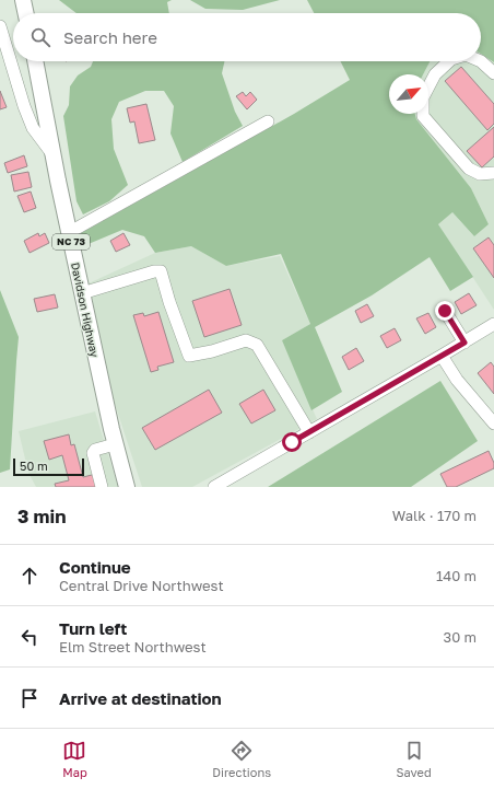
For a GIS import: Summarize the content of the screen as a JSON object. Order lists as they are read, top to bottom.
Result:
{
  "streets": {
    "main road": ["NC 73", "Davidson Highway"]
  },
  "scale_bar": "50 m",
  "north": "top right",
  "page": {
    "search": "Search here",
    "scale": "50 m",
    "heading": ["3 min", "Walk · 170 m"],
    "list": [
      ["Continue", "Central Drive Northwest", "140 m"],
      ["Turn left", "Elm Street Northwest", "30 m"],
      "Arrive at destination"
    ],
    "nav": ["Map", "Directions", "Saved"]
  }
}
